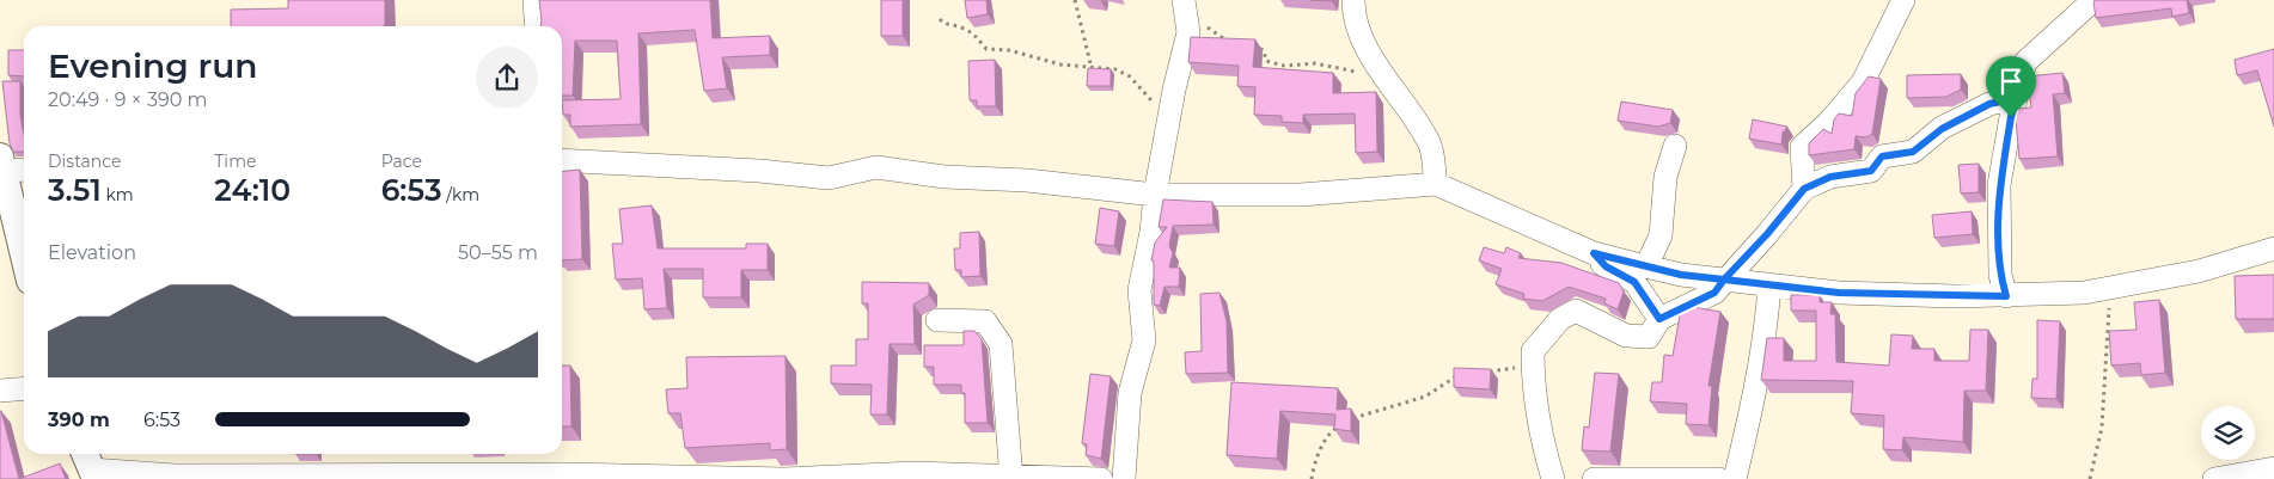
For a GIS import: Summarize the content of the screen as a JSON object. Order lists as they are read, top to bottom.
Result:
{
  "page": {
    "heading": ["Evening run", "20:49 · 9 × 390 m"],
    "stats": [
      ["Distance", "3.51 km"],
      ["Time", "24:10"],
      ["Pace", "6:53 /km"]
    ],
    "chart": ["Elevation", "50–55 m"],
    "list": [
      {
        "name": "390 m",
        "note": "6:53"
      }
    ]
  }
}
